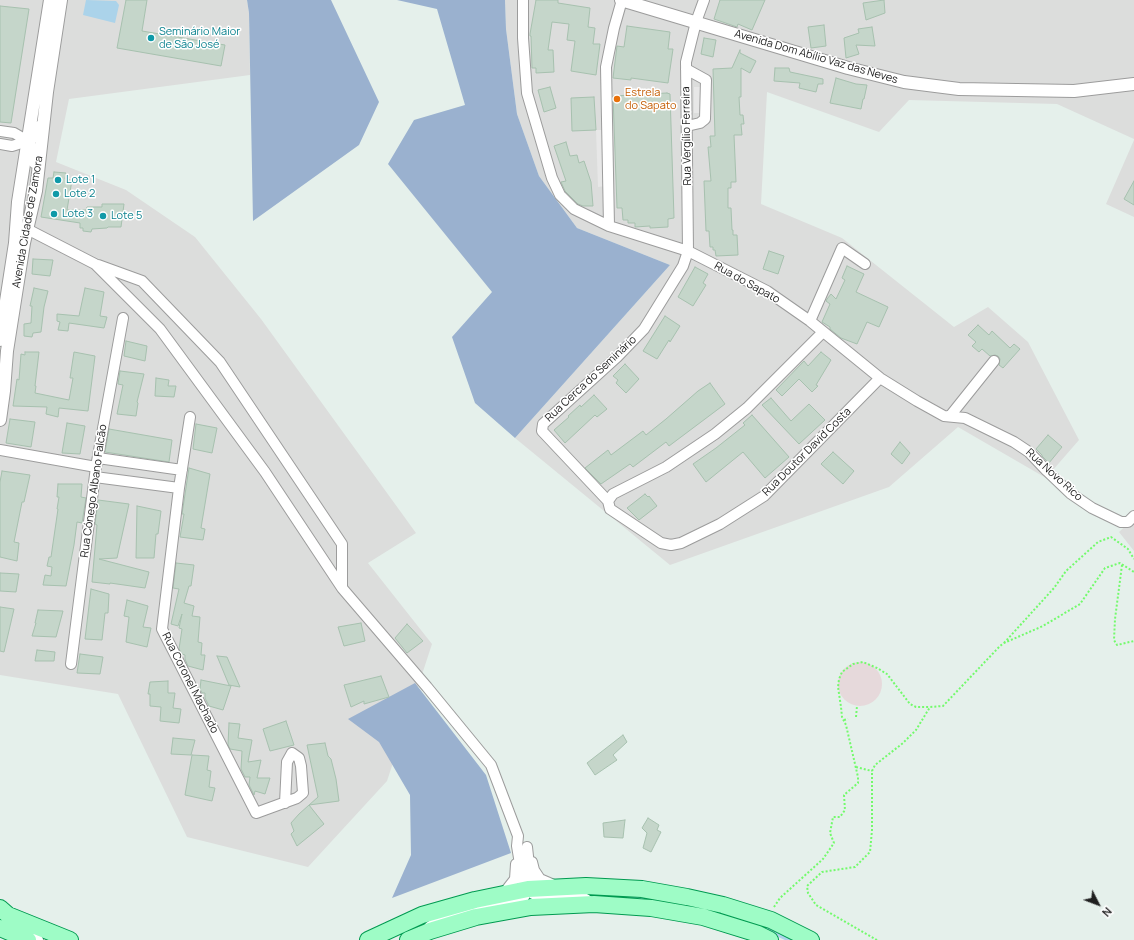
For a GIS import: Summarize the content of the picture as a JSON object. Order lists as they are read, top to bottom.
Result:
{
  "streets": {
    "street": [
      "Avenida Dom Abílio Vaz das Neves",
      "Rua Vergílio Ferreira",
      "Avenida Cidade de Zamora",
      "Rua do Sapato",
      "Rua Cerca do Seminário",
      "Rua Doutor David Costa",
      "Rua Novo Rico",
      "Rua Cónego Albano Falcão",
      "Rua Coronel Machado"
    ]
  },
  "crossings": [
    ["Avenida Dom Abílio Vaz das Neves", "Rua Vergílio Ferreira"],
    ["Rua Vergílio Ferreira", "Rua do Sapato"],
    ["Rua Vergílio Ferreira", "Rua Cerca do Seminário"],
    ["Rua do Sapato", "Rua Cerca do Seminário"],
    ["Rua do Sapato", "Rua Novo Rico"],
    ["Rua Cerca do Seminário", "Rua Doutor David Costa"],
    ["Rua Doutor David Costa", "Rua Novo Rico"]
  ],
  "places": [
    "Seminário Maior de São José",
    "Estrela do Sapato",
    "Lote 1",
    "Lote 2",
    "Lote 3",
    "Lote 5"
  ],
  "north": "bottom right"
}
